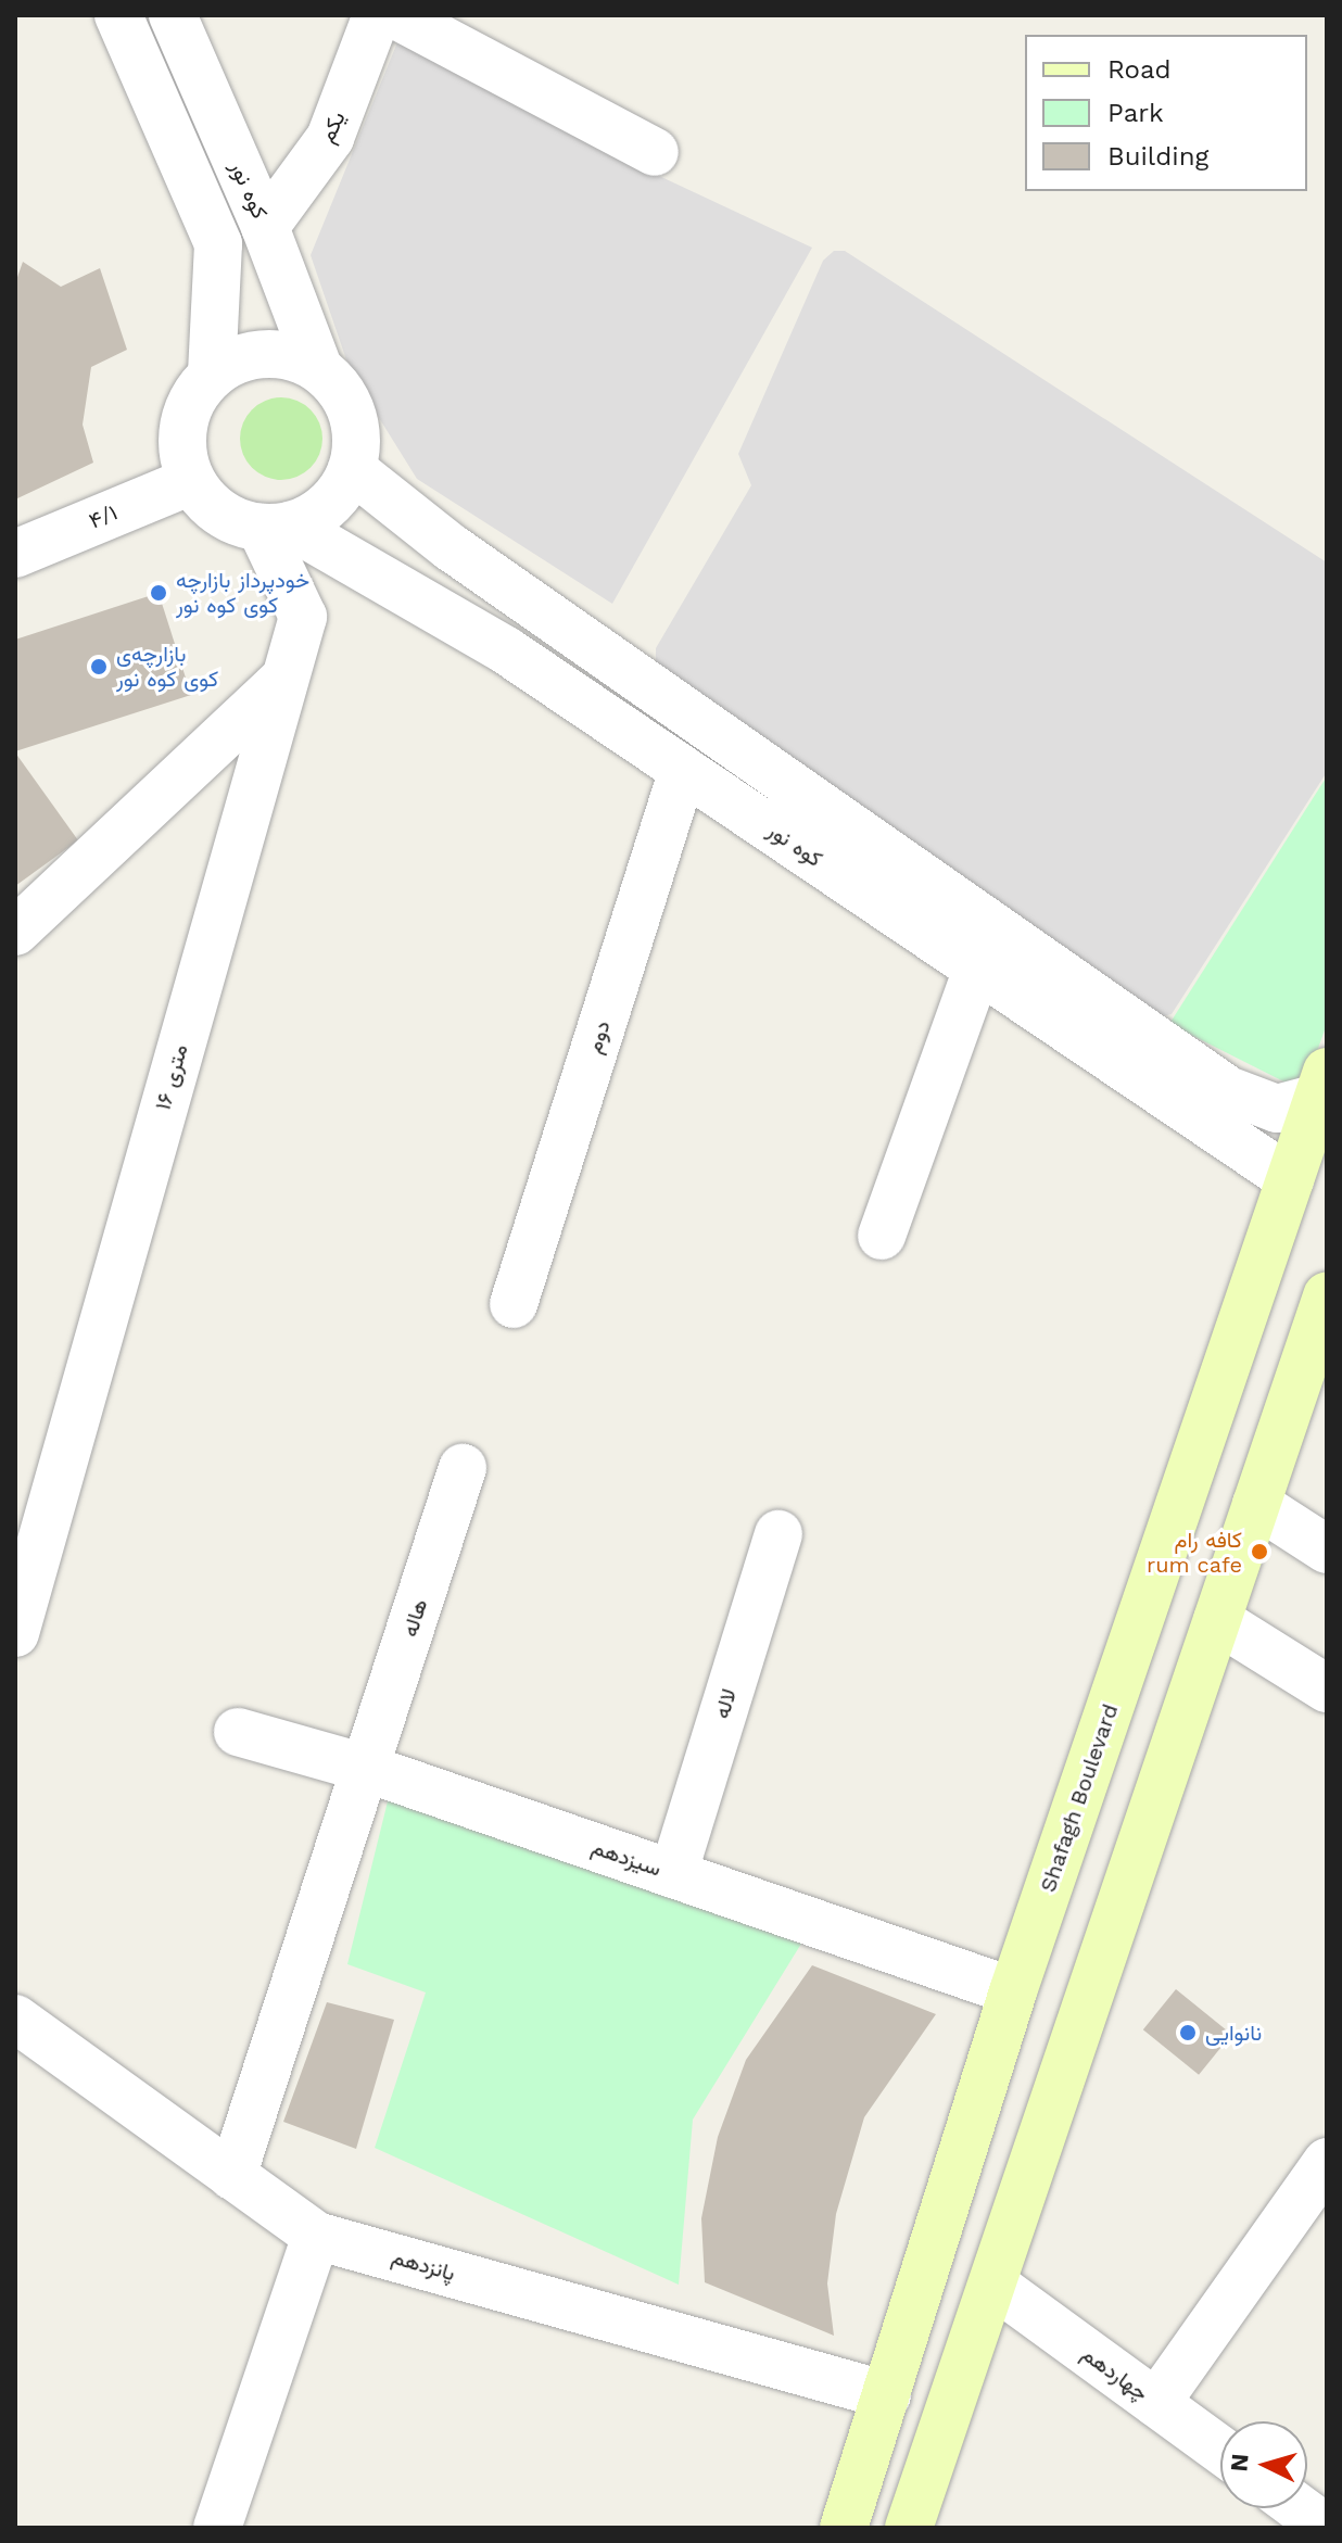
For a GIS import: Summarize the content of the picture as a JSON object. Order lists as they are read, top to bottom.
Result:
{
  "streets": {
    "main road": ["Shafagh Boulevard"],
    "street": [
      "یکم",
      "کوه نور",
      "۴/۱",
      "دوم",
      "۱۶ متری",
      "هاله",
      "لاله",
      "سیزدهم",
      "پانزدهم",
      "چهاردهم"
    ]
  },
  "crossings": [
    ["یکم", "کوه نور"],
    ["کوه نور", "۴/۱"],
    ["کوه نور", "دوم"],
    ["کوه نور", "۱۶ متری"],
    ["کوه نور", "Shafagh Boulevard"],
    ["۴/۱", "۱۶ متری"],
    ["هاله", "سیزدهم"],
    ["هاله", "پانزدهم"],
    ["لاله", "سیزدهم"],
    ["Shafagh Boulevard", "سیزدهم"],
    ["Shafagh Boulevard", "پانزدهم"]
  ],
  "places": [
    "خودپرداز بازارچه کوی کوه نور",
    "بازارچه‌ی کوی کوه نور",
    "کافه رام rum cafe",
    "نانوایی"
  ],
  "legend": ["Road", "Park", "Building"],
  "north": "left"
}
